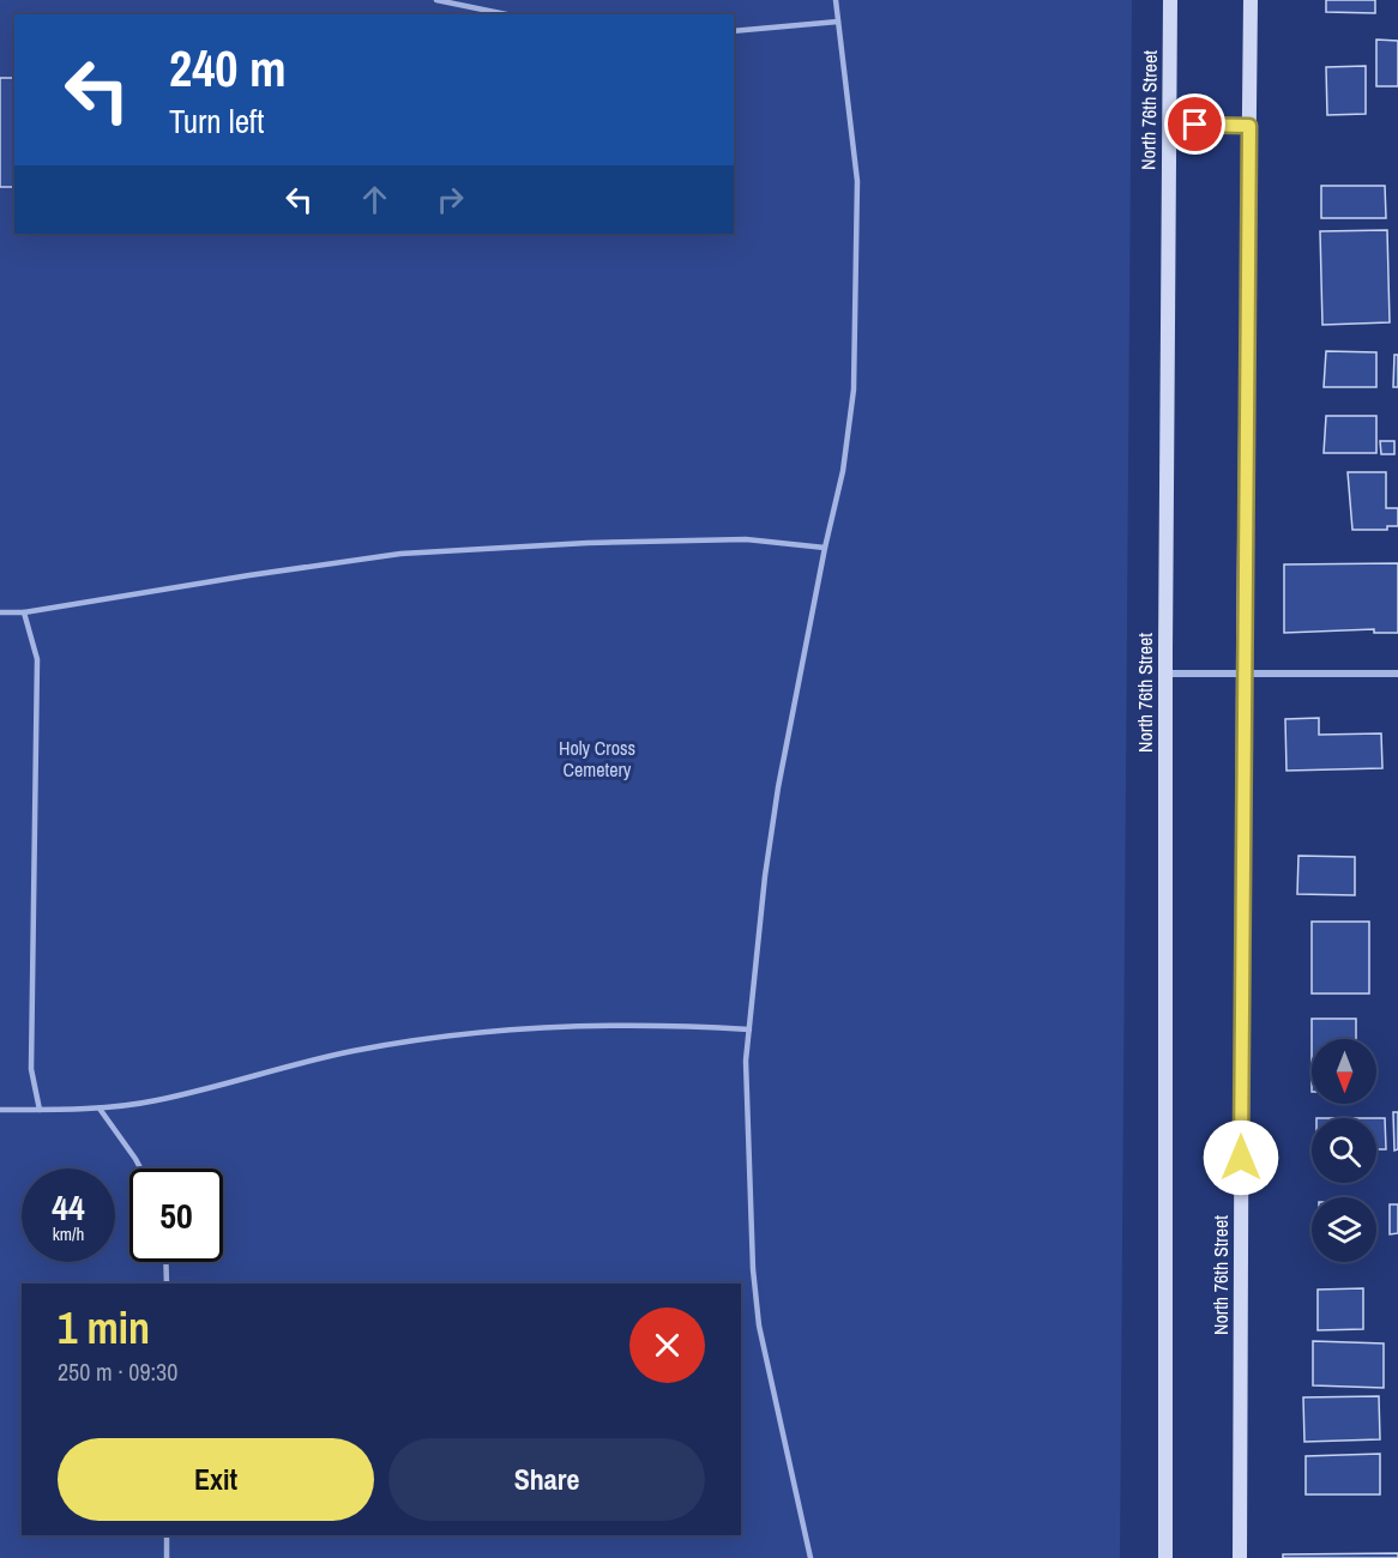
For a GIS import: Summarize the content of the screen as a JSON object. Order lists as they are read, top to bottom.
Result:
{
  "streets": {
    "main road": ["North 76th Street"]
  },
  "parks": ["Holy Cross Cemetery"],
  "north": "bottom",
  "page": {
    "turn": ["240 m", "Turn left"],
    "speed": "44 km/h",
    "limit": "50",
    "heading": ["1 min", "250 m · 09:30"],
    "buttons": ["Exit", "Share"]
  }
}
